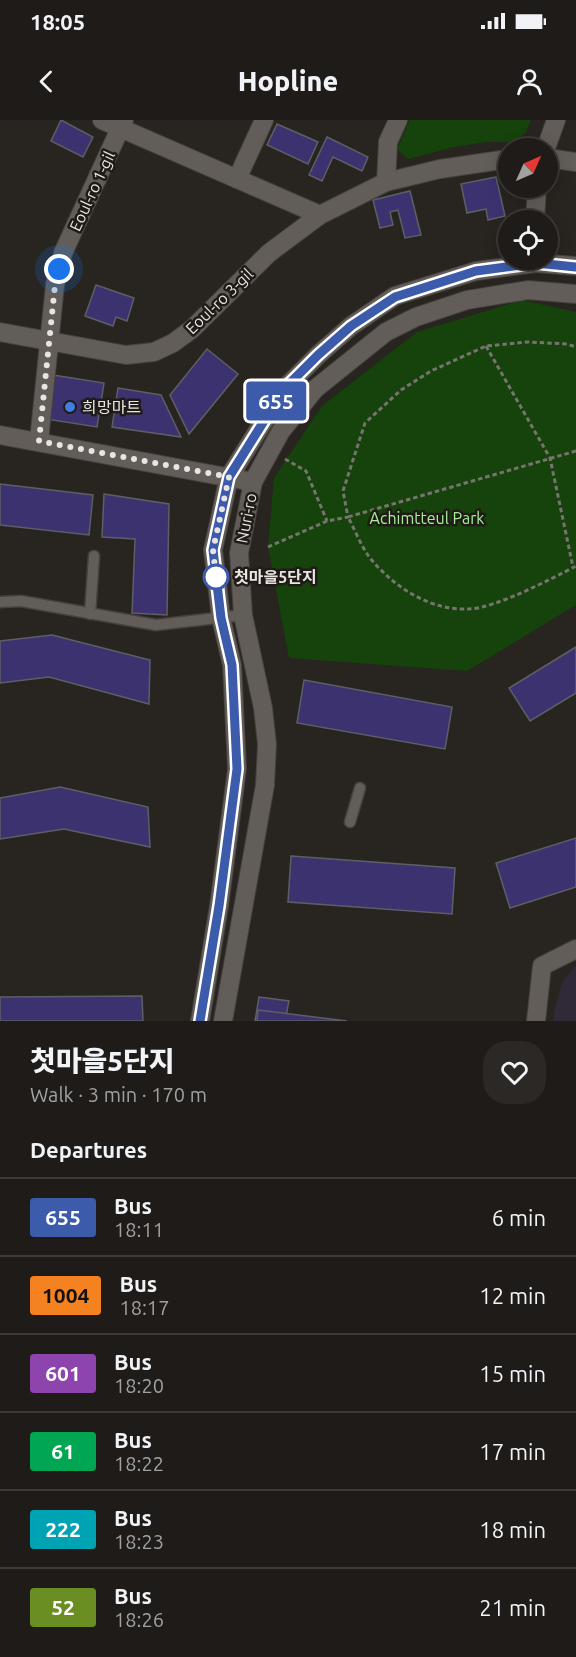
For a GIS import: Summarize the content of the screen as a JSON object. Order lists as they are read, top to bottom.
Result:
{
  "streets": {
    "street": ["Eoul-ro 1-gil", "Eoul-ro 3-gil", "Nuri-ro"]
  },
  "crossings": [
    ["Eoul-ro 1-gil", "Eoul-ro 3-gil"]
  ],
  "parks": ["Achimtteul Park"],
  "places": ["희망마트", "첫마을5단지"],
  "lines": ["bus line 655"],
  "north": "top right",
  "page": {
    "status": "18:05",
    "header": "Hopline",
    "on_map": "655",
    "heading": [
      ["첫마을5단지", "Walk · 3 min · 170 m"],
      "Departures"
    ],
    "list": [
      {
        "mark": "655",
        "name": "Bus",
        "note": "18:11",
        "value": "6 min"
      },
      {
        "mark": "1004",
        "name": "Bus",
        "note": "18:17",
        "value": "12 min"
      },
      {
        "mark": "601",
        "name": "Bus",
        "note": "18:20",
        "value": "15 min"
      },
      {
        "mark": "61",
        "name": "Bus",
        "note": "18:22",
        "value": "17 min"
      },
      {
        "mark": "222",
        "name": "Bus",
        "note": "18:23",
        "value": "18 min"
      },
      {
        "mark": "52",
        "name": "Bus",
        "note": "18:26",
        "value": "21 min"
      }
    ]
  }
}
